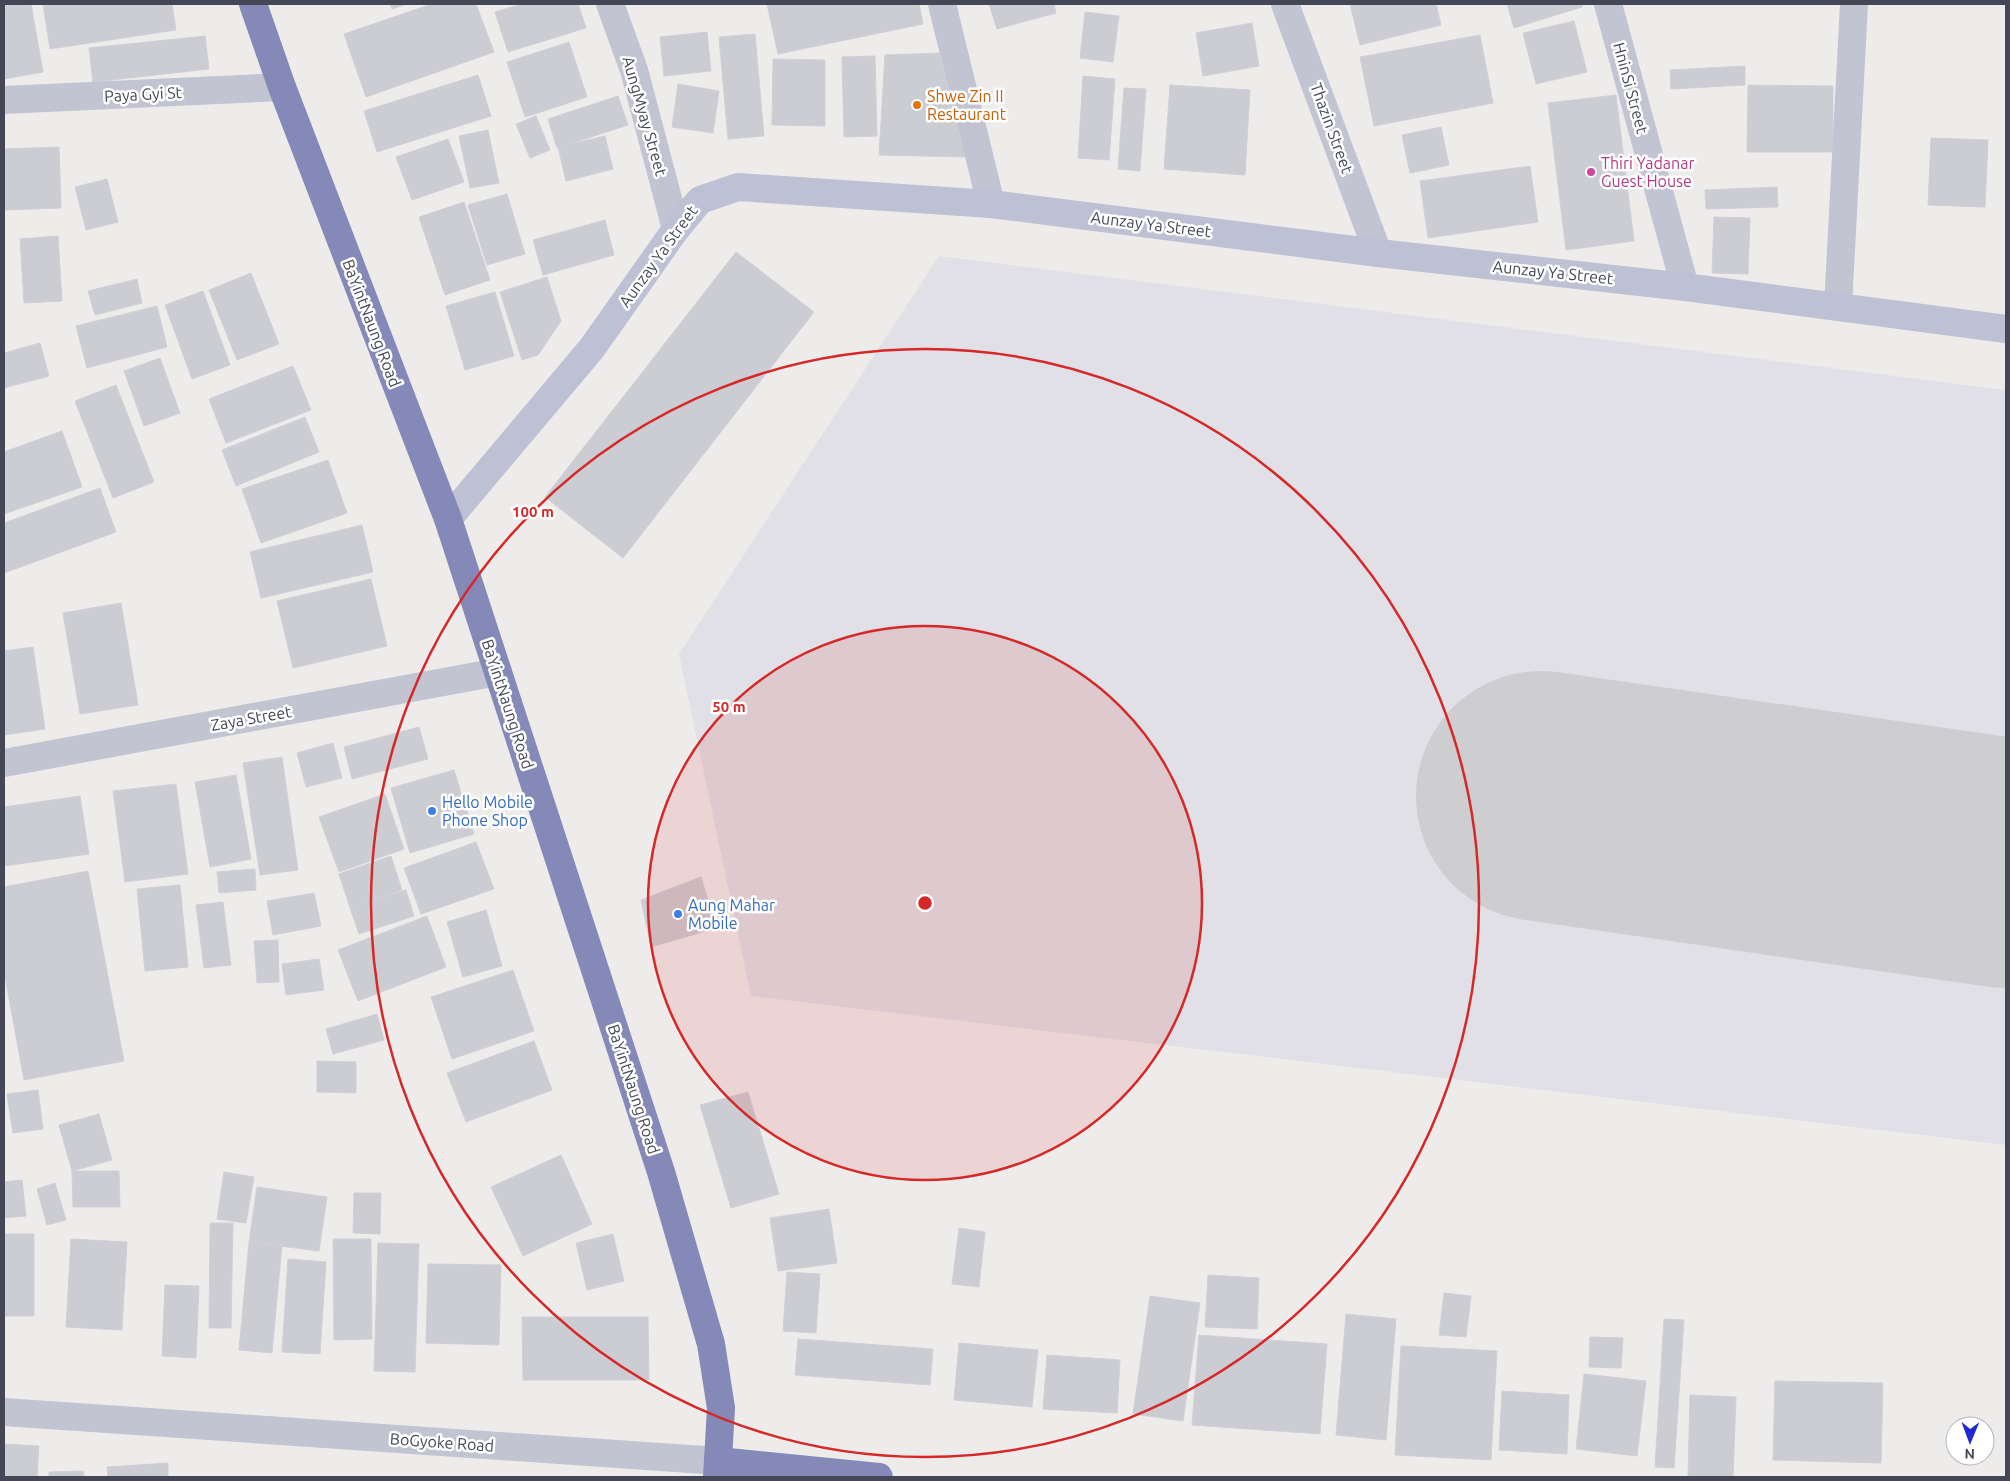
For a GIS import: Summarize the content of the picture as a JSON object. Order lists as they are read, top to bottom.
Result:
{
  "streets": {
    "highway": ["BaYintNaung Road", "BoGyoke Road"],
    "street": [
      "HninSi Street",
      "Paya Gyi St",
      "AungMyay Street",
      "Thazin Street",
      "Aunzay Ya Street",
      "Zaya Street"
    ]
  },
  "crossings": [
    ["HninSi Street", "Aunzay Ya Street"],
    ["Paya Gyi St", "BaYintNaung Road"],
    ["AungMyay Street", "Aunzay Ya Street"],
    ["Thazin Street", "Aunzay Ya Street"],
    ["Aunzay Ya Street", "BaYintNaung Road"],
    ["BaYintNaung Road", "Zaya Street"],
    ["BaYintNaung Road", "BoGyoke Road"]
  ],
  "places": [
    "Shwe Zin II Restaurant",
    "Thiri Yadanar Guest House",
    "Hello Mobile Phone Shop",
    "Aung Mahar Mobile"
  ],
  "north": "bottom",
  "rings": ["100 m", "50 m"]
}
